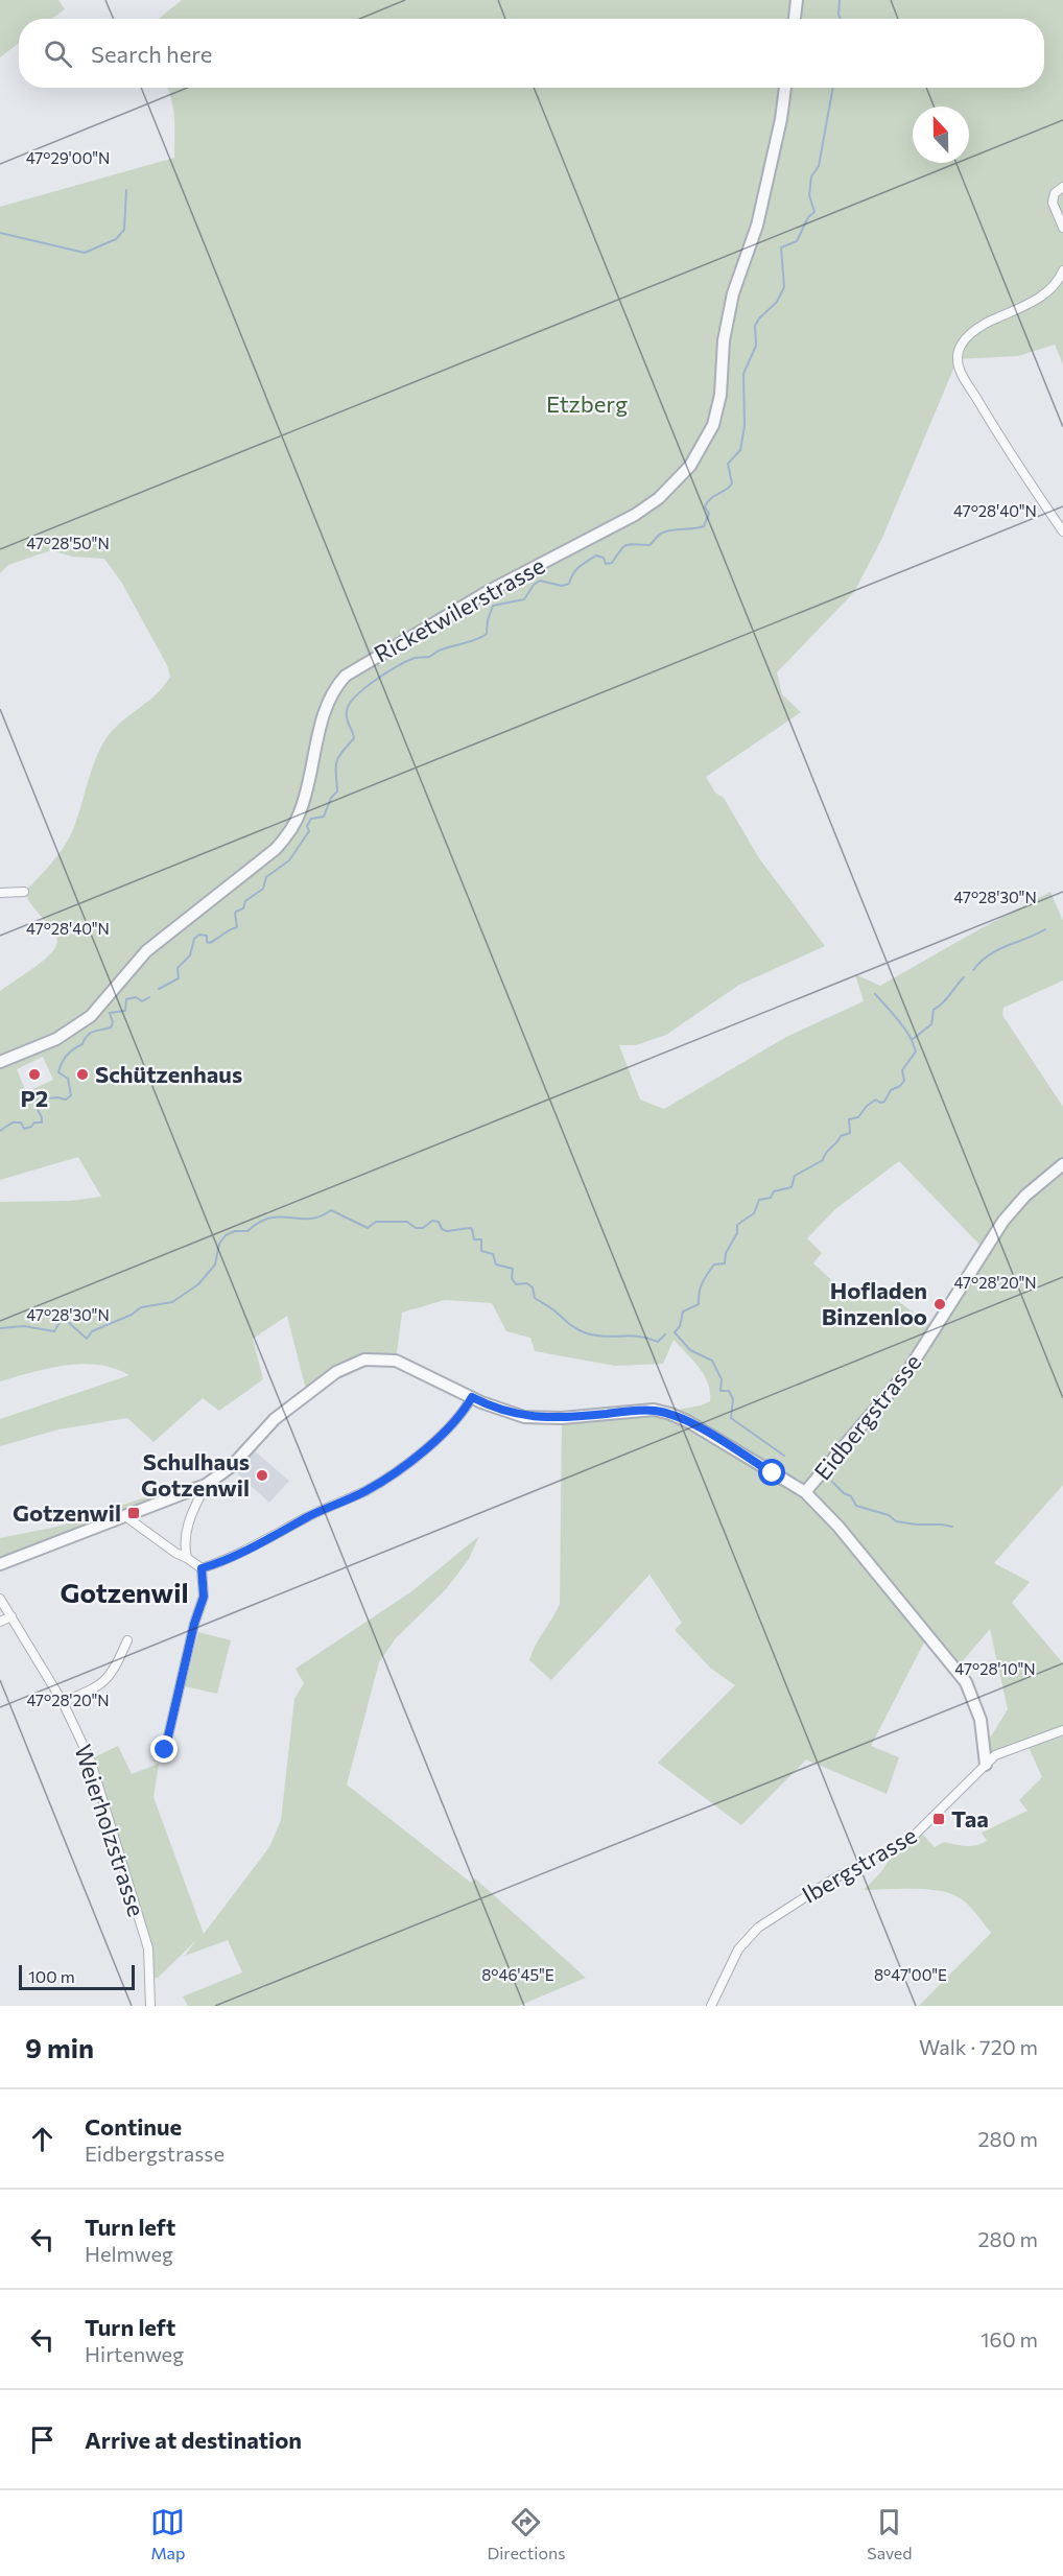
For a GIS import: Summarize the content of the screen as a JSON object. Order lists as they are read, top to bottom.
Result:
{
  "streets": {
    "street": [
      "Ricketwilerstrasse",
      "Eidbergstrasse",
      "Weierholzstrasse",
      "Ibergstrasse"
    ]
  },
  "districts": ["Gotzenwil"],
  "parks": ["Etzberg"],
  "places": {
    "other": [
      "P2",
      "Schützenhaus",
      "Hofladen Binzenloo",
      "Schulhaus Gotzenwil"
    ],
    "transit": ["Gotzenwil", "Taa"]
  },
  "scale_bar": "100 m",
  "north": "top",
  "page": {
    "search": "Search here",
    "scale": "100 m",
    "heading": ["9 min", "Walk · 720 m"],
    "list": [
      ["Continue", "Eidbergstrasse", "280 m"],
      ["Turn left", "Helmweg", "280 m"],
      ["Turn left", "Hirtenweg", "160 m"],
      "Arrive at destination"
    ],
    "nav": ["Map", "Directions", "Saved"]
  },
  "coordinates": [
    "47°29'00\"N",
    "47°28'40\"N",
    "47°28'50\"N",
    "47°28'30\"N",
    "47°28'20\"N",
    "47°28'10\"N",
    "8°46'45\"E",
    "8°47'00\"E"
  ]
}
